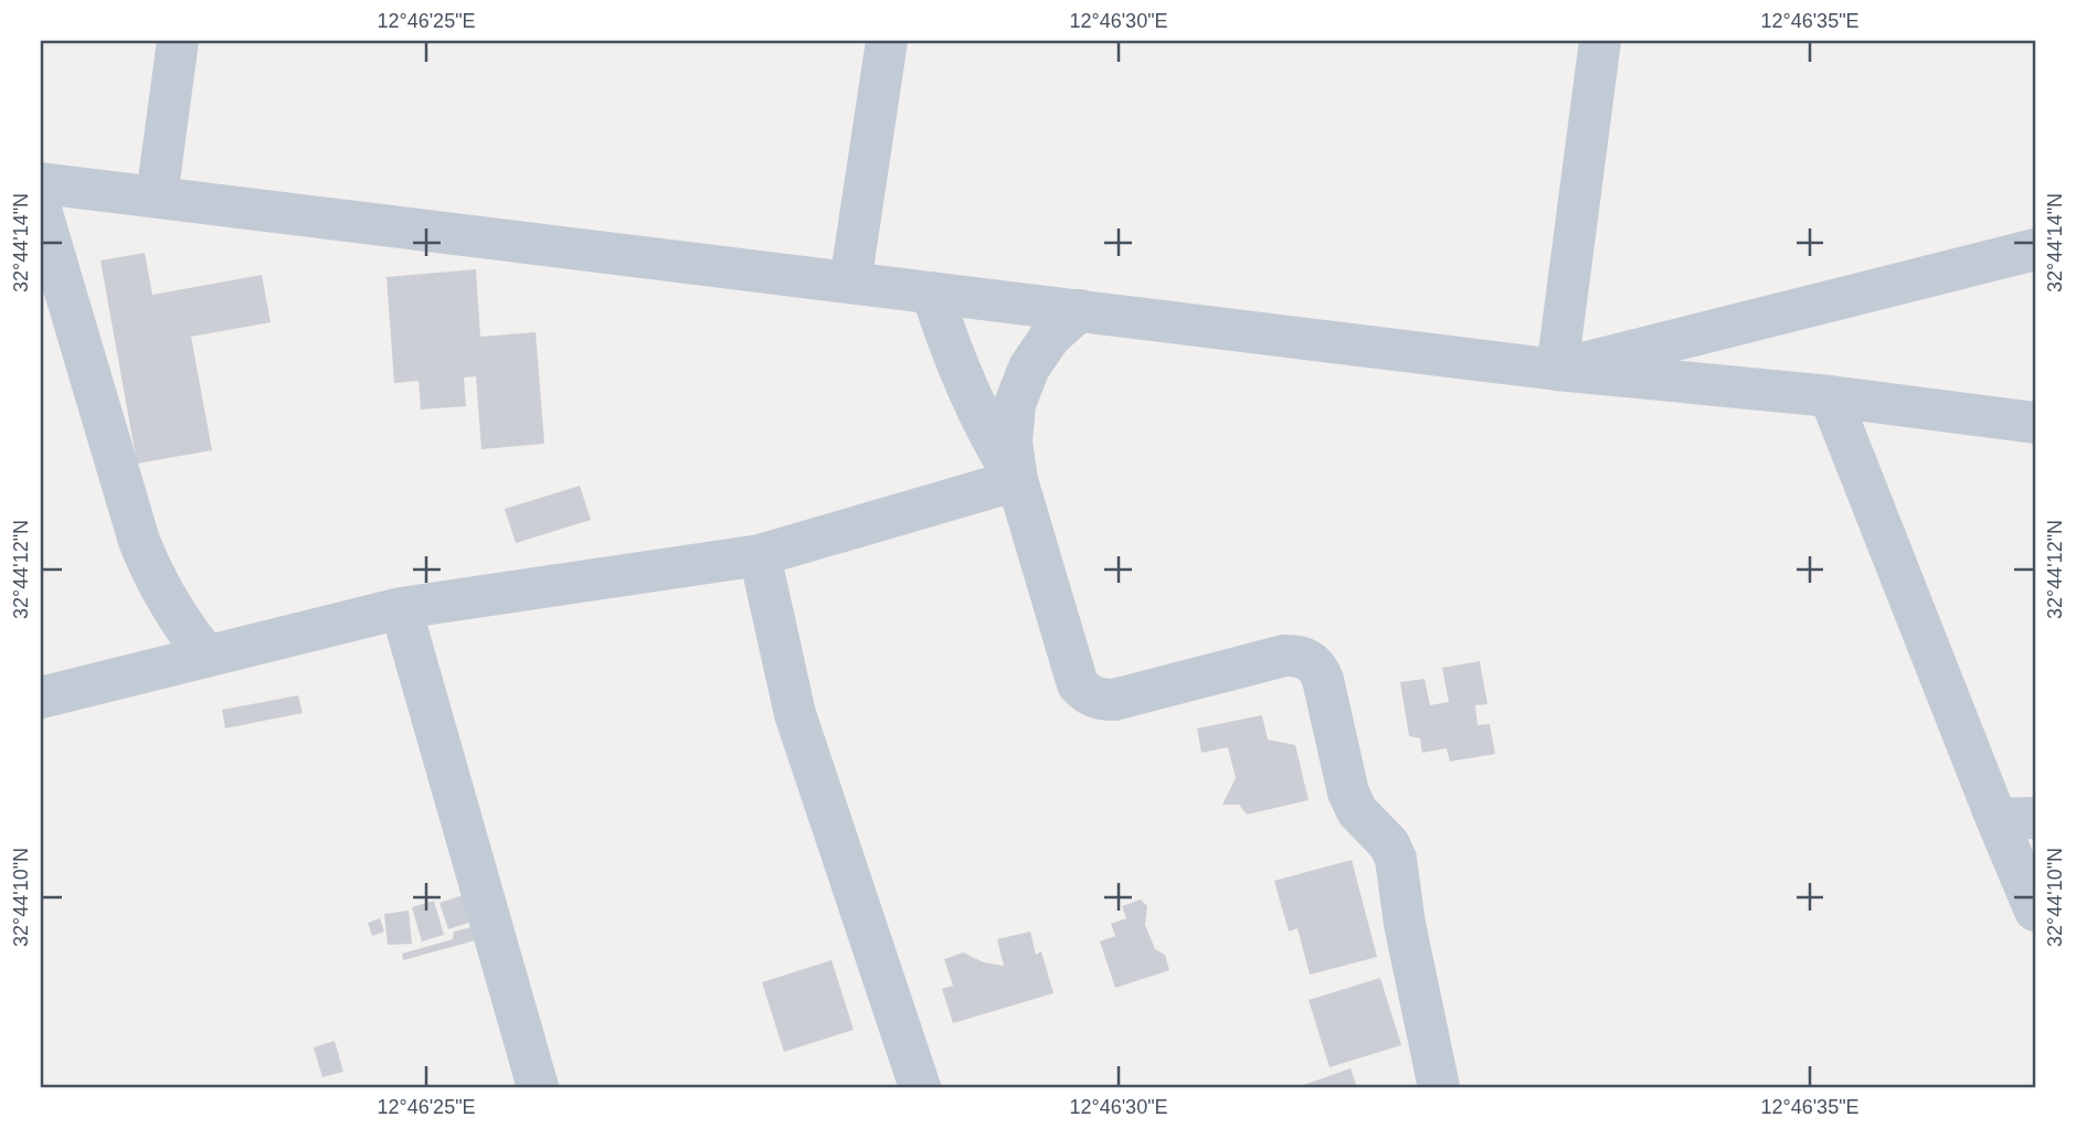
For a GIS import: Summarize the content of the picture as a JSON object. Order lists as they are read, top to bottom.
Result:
{
  "coordinates": [
    "12°46'25\"E",
    "12°46'30\"E",
    "12°46'35\"E",
    "32°44'14\"N",
    "32°44'12\"N",
    "32°44'10\"N"
  ]
}
